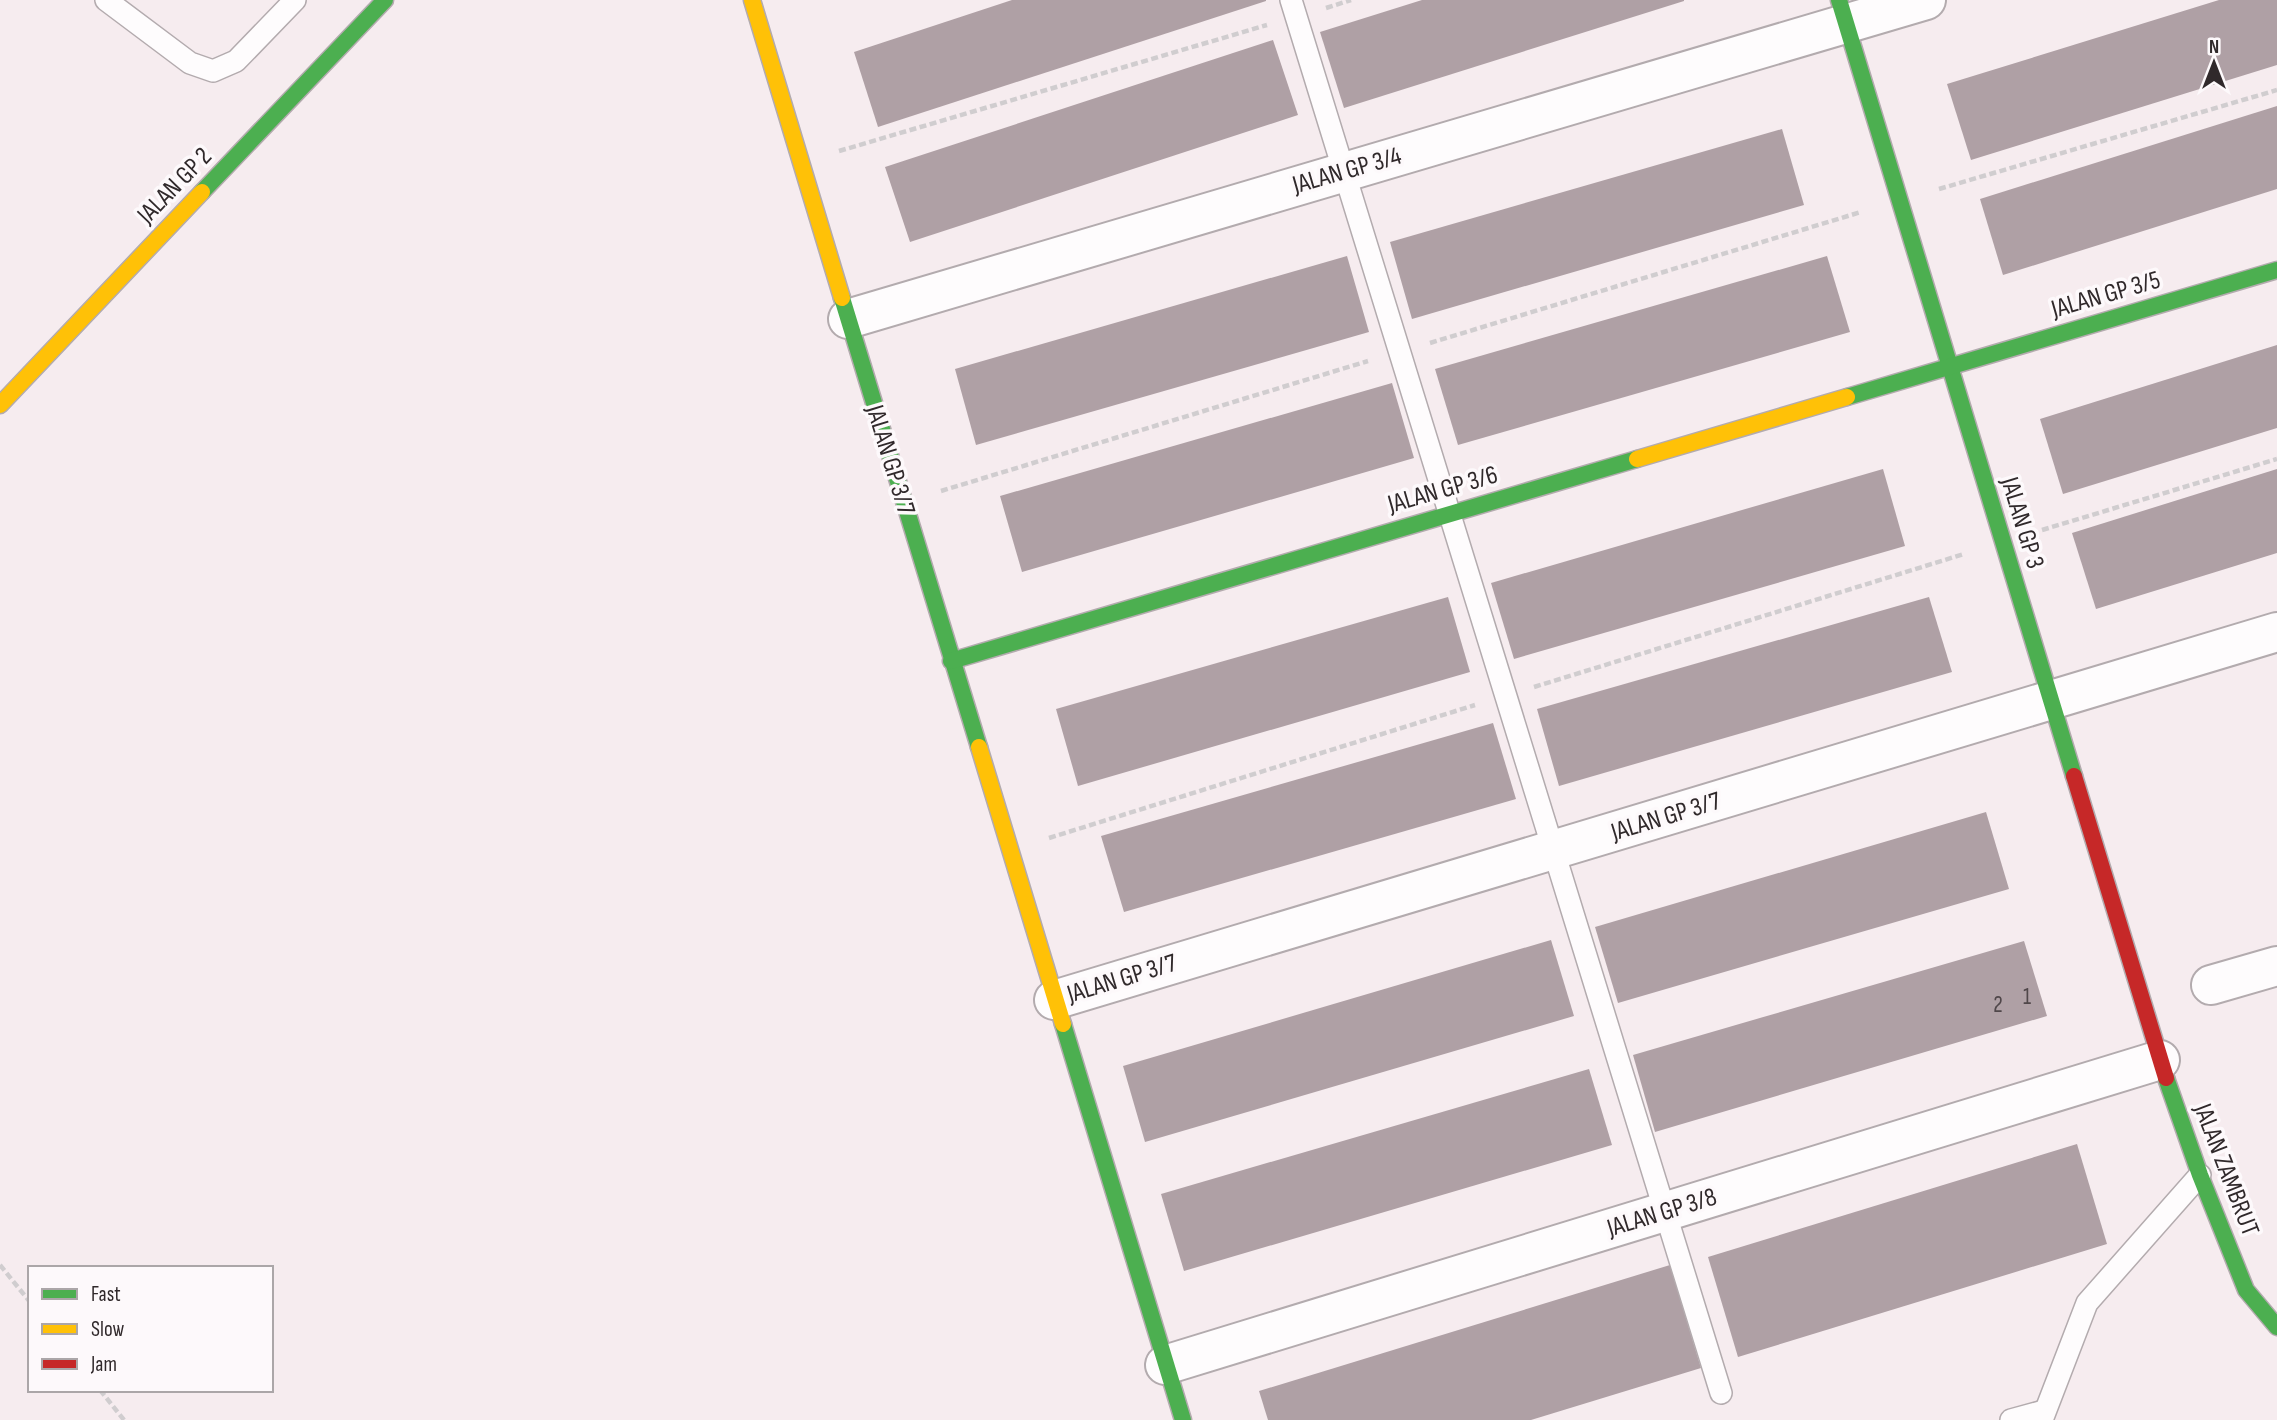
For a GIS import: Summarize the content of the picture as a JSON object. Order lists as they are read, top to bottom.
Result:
{
  "streets": {
    "street": [
      "JALAN GP 3/4",
      "JALAN GP 2",
      "JALAN GP 3/5",
      "JALAN GP 3/7",
      "JALAN GP 3/6",
      "JALAN GP 3",
      "JALAN ZAMBRUT",
      "JALAN GP 3/8"
    ]
  },
  "crossings": [
    ["JALAN GP 3/4", "JALAN GP 3/7"],
    ["JALAN GP 3/4", "JALAN GP 3"],
    ["JALAN GP 3/5", "JALAN GP 3/6"],
    ["JALAN GP 3/5", "JALAN GP 3"],
    ["JALAN GP 3/7", "JALAN GP 3/6"],
    ["JALAN GP 3/7", "JALAN GP 3"],
    ["JALAN GP 3/7", "JALAN GP 3/8"],
    ["JALAN GP 3/6", "JALAN GP 3"],
    ["JALAN GP 3", "JALAN ZAMBRUT"],
    ["JALAN GP 3", "JALAN GP 3/8"],
    ["JALAN ZAMBRUT", "JALAN GP 3/8"]
  ],
  "house_numbers": ["1", "2"],
  "legend": ["Fast", "Slow", "Jam"],
  "north": "top"
}
